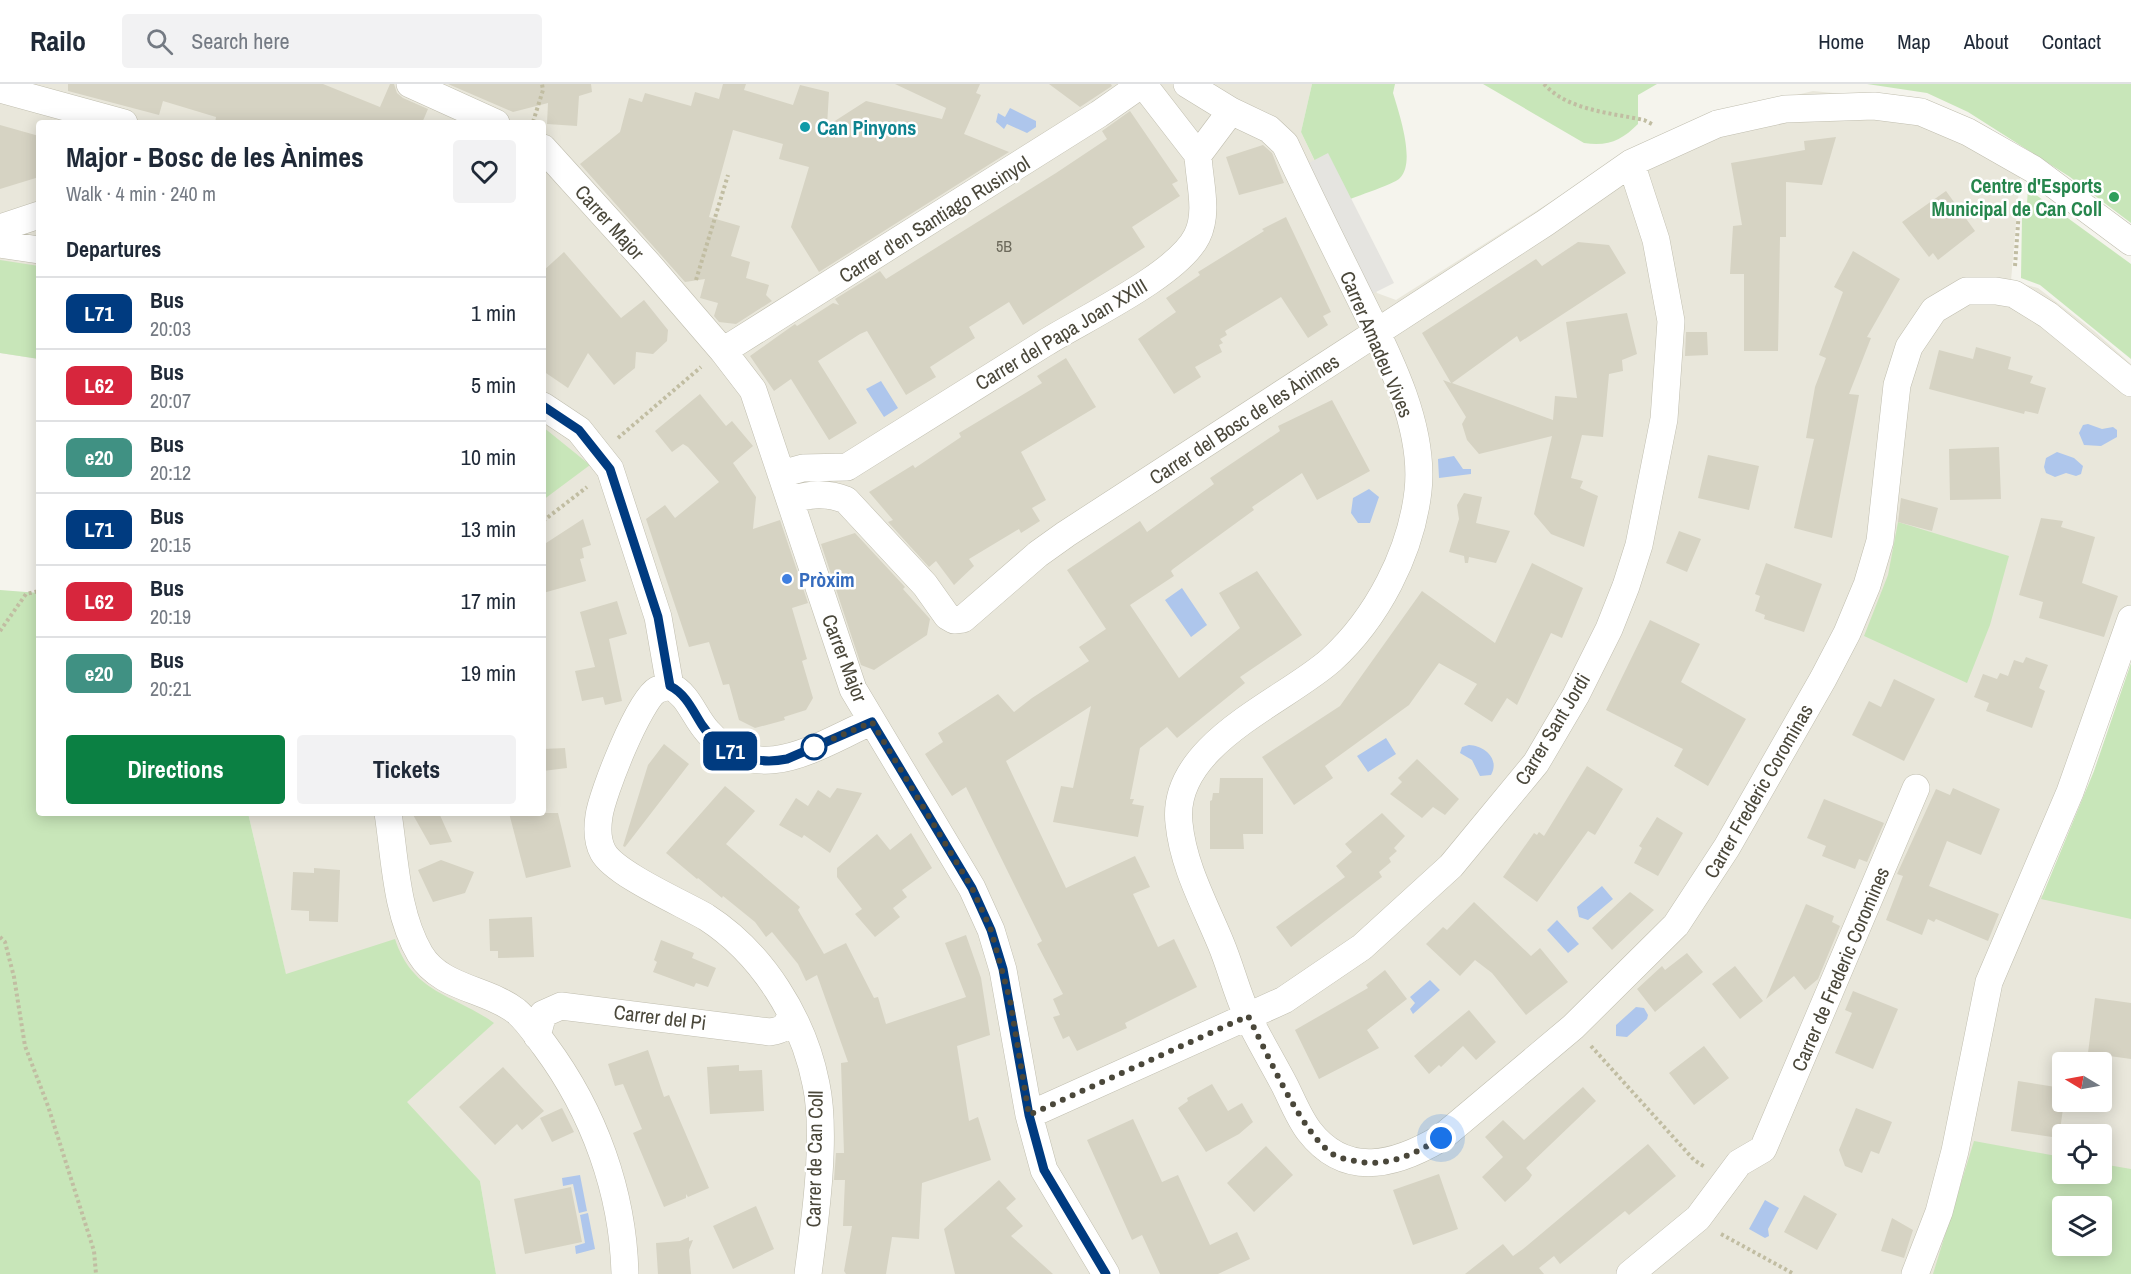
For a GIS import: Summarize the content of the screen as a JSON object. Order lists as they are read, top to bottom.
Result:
{
  "streets": {
    "street": [
      "Carrer d'en Santiago Rusinyol",
      "Carrer Major",
      "Carrer del Papa Joan XXIII",
      "Carrer Amadeu Vives",
      "Carrer del Bosc de les Ànimes",
      "Carrer Sant Jordi",
      "Carrer Frederic Corominas",
      "Carrer de Frederic Coromines",
      "Carrer del Pi",
      "Carrer de Can Coll"
    ]
  },
  "crossings": [
    ["Carrer d'en Santiago Rusinyol", "Carrer Major"],
    ["Carrer Major", "Carrer Sant Jordi"],
    ["Carrer Amadeu Vives", "Carrer del Bosc de les Ànimes"],
    ["Carrer Amadeu Vives", "Carrer Sant Jordi"],
    ["Carrer Amadeu Vives", "Carrer Frederic Corominas"],
    ["Carrer del Bosc de les Ànimes", "Carrer Sant Jordi"],
    ["Carrer Sant Jordi", "Carrer Frederic Corominas"],
    ["Carrer del Pi", "Carrer de Can Coll"]
  ],
  "places": ["Can Pinyons", "Centre d'Esports Municipal de Can Coll", "Pròxim"],
  "lines": ["bus line L71"],
  "house_numbers": ["5B"],
  "north": "left",
  "page": {
    "header": "Railo",
    "search": "Search here",
    "nav": [
      "Home",
      "Map",
      "About",
      "Contact"
    ],
    "on_map": "L71",
    "heading": [
      ["Major - Bosc de les Ànimes", "Walk · 4 min · 240 m"],
      "Departures"
    ],
    "list": [
      {
        "mark": "L71",
        "name": "Bus",
        "note": "20:03",
        "value": "1 min"
      },
      {
        "mark": "L62",
        "name": "Bus",
        "note": "20:07",
        "value": "5 min"
      },
      {
        "mark": "e20",
        "name": "Bus",
        "note": "20:12",
        "value": "10 min"
      },
      {
        "mark": "L71",
        "name": "Bus",
        "note": "20:15",
        "value": "13 min"
      },
      {
        "mark": "L62",
        "name": "Bus",
        "note": "20:19",
        "value": "17 min"
      },
      {
        "mark": "e20",
        "name": "Bus",
        "note": "20:21",
        "value": "19 min"
      }
    ],
    "buttons": ["Directions", "Tickets"]
  }
}
